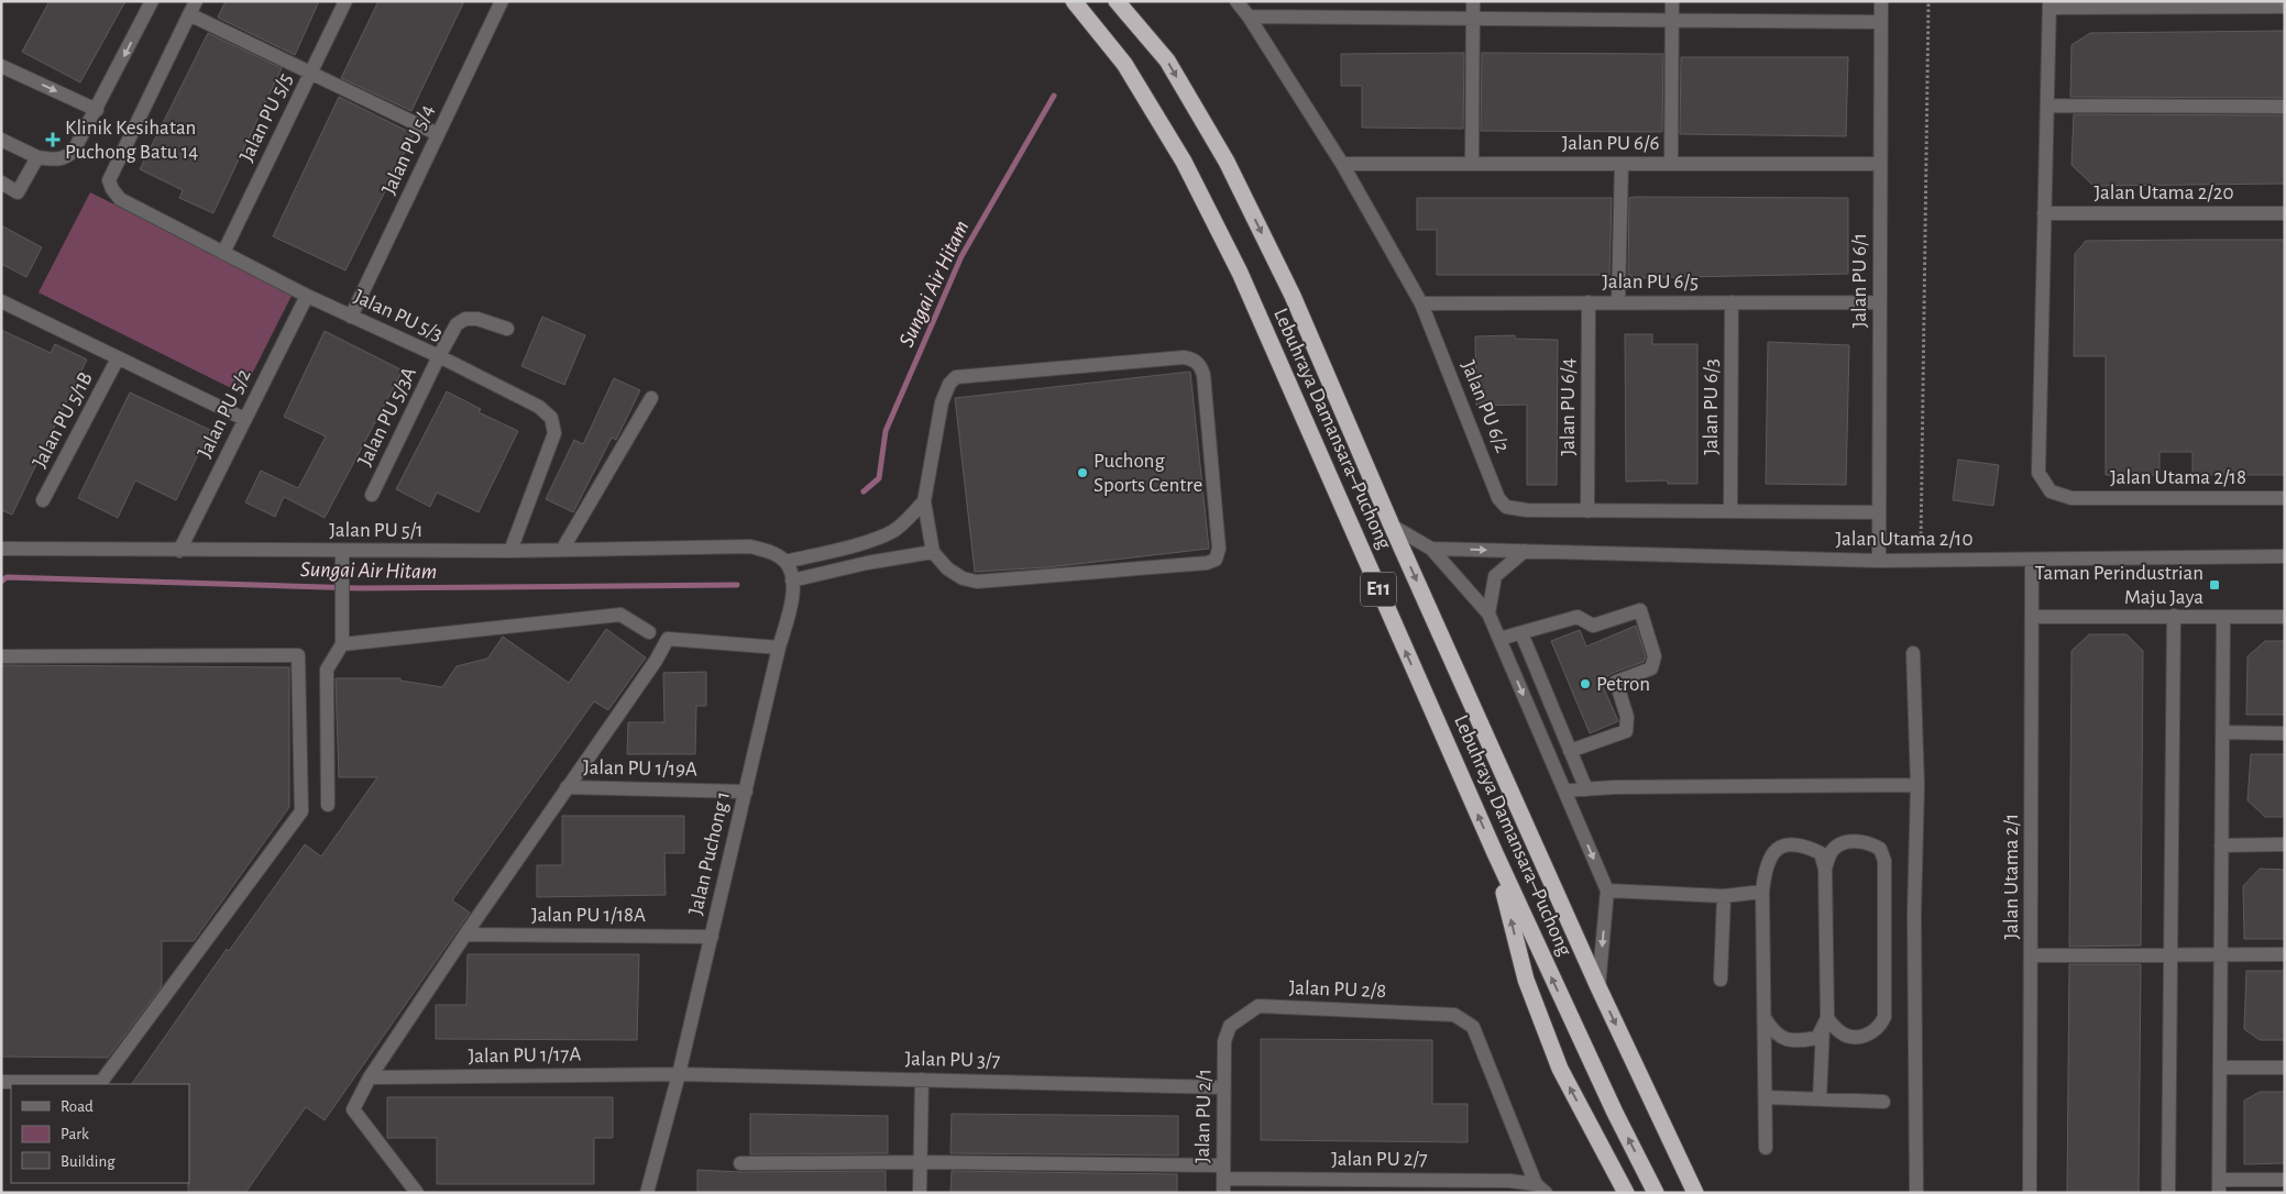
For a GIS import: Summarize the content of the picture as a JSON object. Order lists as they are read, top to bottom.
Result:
{
  "streets": {
    "highway": ["Lebuhraya Damansara–Puchong", "E11"],
    "street": [
      "Jalan PU 5/5",
      "Jalan PU 6/6",
      "Jalan PU 5/4",
      "Jalan Utama 2/20",
      "Jalan PU 6/1",
      "Jalan PU 6/5",
      "Jalan PU 5/3",
      "Jalan PU 6/2",
      "Jalan PU 6/4",
      "Jalan PU 6/3",
      "Jalan PU 5/2",
      "Jalan PU 5/3A",
      "Jalan PU 5/1B",
      "Jalan Utama 2/18",
      "Jalan PU 5/1",
      "Jalan Utama 2/10",
      "Jalan PU 1/19A",
      "Jalan Puchong 1",
      "Jalan Utama 2/1",
      "Jalan PU 1/18A",
      "Jalan PU 2/8",
      "Jalan PU 1/17A",
      "Jalan PU 3/7",
      "Jalan PU 2/1",
      "Jalan PU 2/7"
    ]
  },
  "crossings": [
    ["Jalan PU 5/5", "Jalan PU 5/3"],
    ["Jalan PU 6/6", "Jalan PU 6/1"],
    ["Jalan PU 6/6", "Jalan PU 6/2"],
    ["Jalan PU 5/4", "Jalan PU 5/3"],
    ["Jalan Utama 2/20", "Jalan Utama 2/18"],
    ["Jalan PU 6/1", "Jalan PU 6/5"],
    ["Jalan PU 6/1", "Jalan PU 6/2"],
    ["Jalan PU 6/1", "Jalan Utama 2/10"],
    ["Jalan PU 6/5", "Jalan PU 6/2"],
    ["Jalan PU 6/5", "Jalan PU 6/4"],
    ["Jalan PU 6/5", "Jalan PU 6/3"],
    ["Jalan PU 5/3", "Jalan PU 5/2"],
    ["Jalan PU 5/3", "Jalan PU 5/3A"],
    ["Jalan PU 5/3", "Jalan PU 5/1"],
    ["Jalan PU 6/2", "Jalan PU 6/4"],
    ["Jalan PU 6/2", "Jalan PU 6/3"],
    ["Jalan PU 5/2", "Jalan PU 5/1"],
    ["Lebuhraya Damansara–Puchong", "Jalan Utama 2/10"],
    ["Jalan PU 5/1", "Jalan Puchong 1"],
    ["Jalan Utama 2/10", "Jalan Utama 2/1"],
    ["Jalan PU 1/19A", "Jalan Puchong 1"],
    ["Jalan Puchong 1", "Jalan PU 1/18A"],
    ["Jalan Puchong 1", "Jalan PU 1/17A"],
    ["Jalan Puchong 1", "Jalan PU 3/7"],
    ["Jalan PU 2/8", "Jalan PU 2/1"],
    ["Jalan PU 2/8", "Jalan PU 2/7"],
    ["Jalan PU 1/17A", "Jalan PU 3/7"],
    ["Jalan PU 3/7", "Jalan PU 2/1"],
    ["Jalan PU 2/1", "Jalan PU 2/7"]
  ],
  "water": ["Sungai Air Hitam"],
  "places": {
    "health": ["Klinik Kesihatan Puchong Batu 14"],
    "other": ["Puchong Sports Centre", "Petron"],
    "transit": ["Taman Perindustrian Maju Jaya"]
  },
  "legend": ["Road", "Park", "Building"]
}
